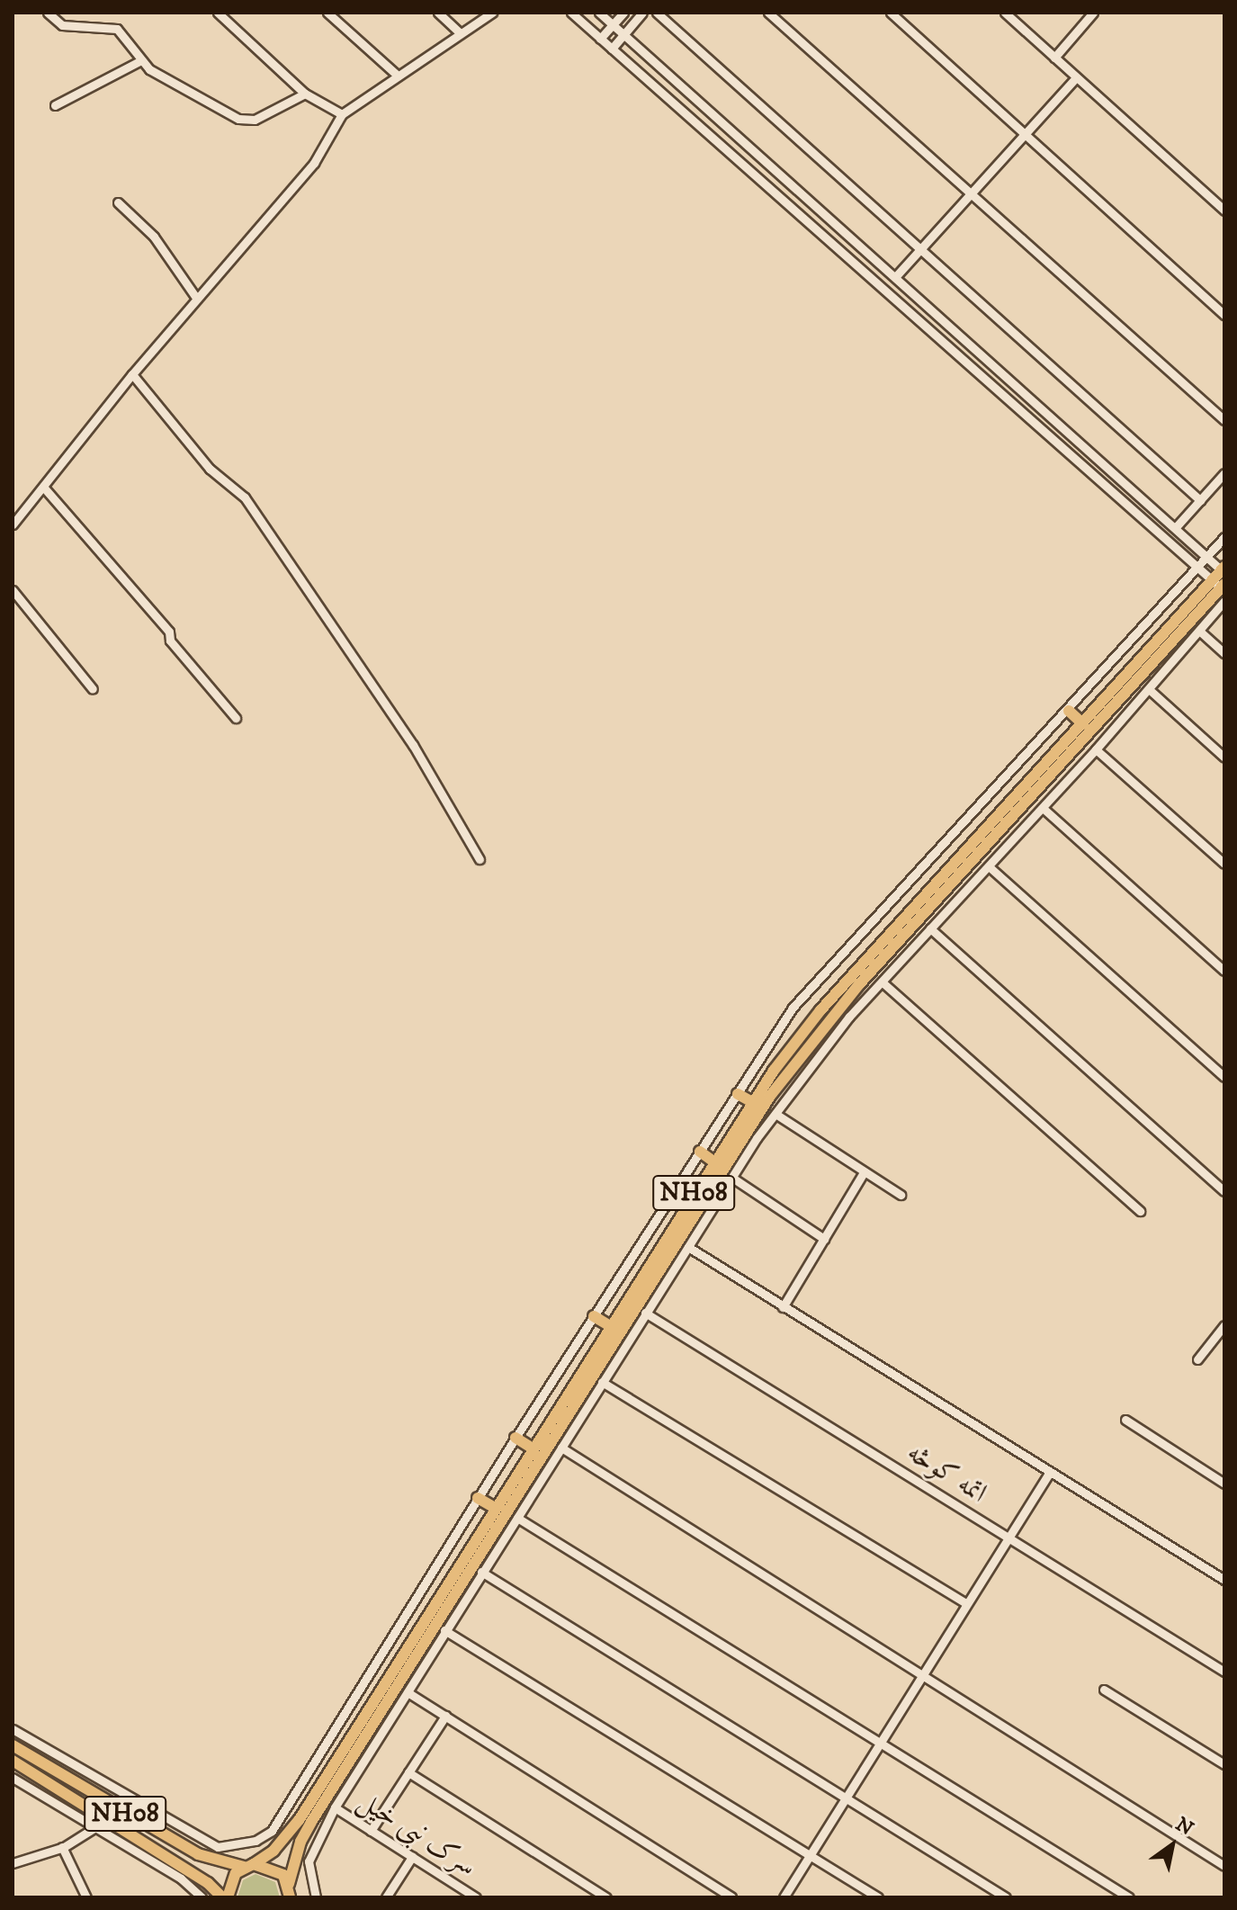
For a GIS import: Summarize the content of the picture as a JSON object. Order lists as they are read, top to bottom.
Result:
{
  "streets": {
    "highway": ["NH08"],
    "street": ["اتمه کوڅه", "سرک نبی خیل"]
  },
  "north": "top right"
}
